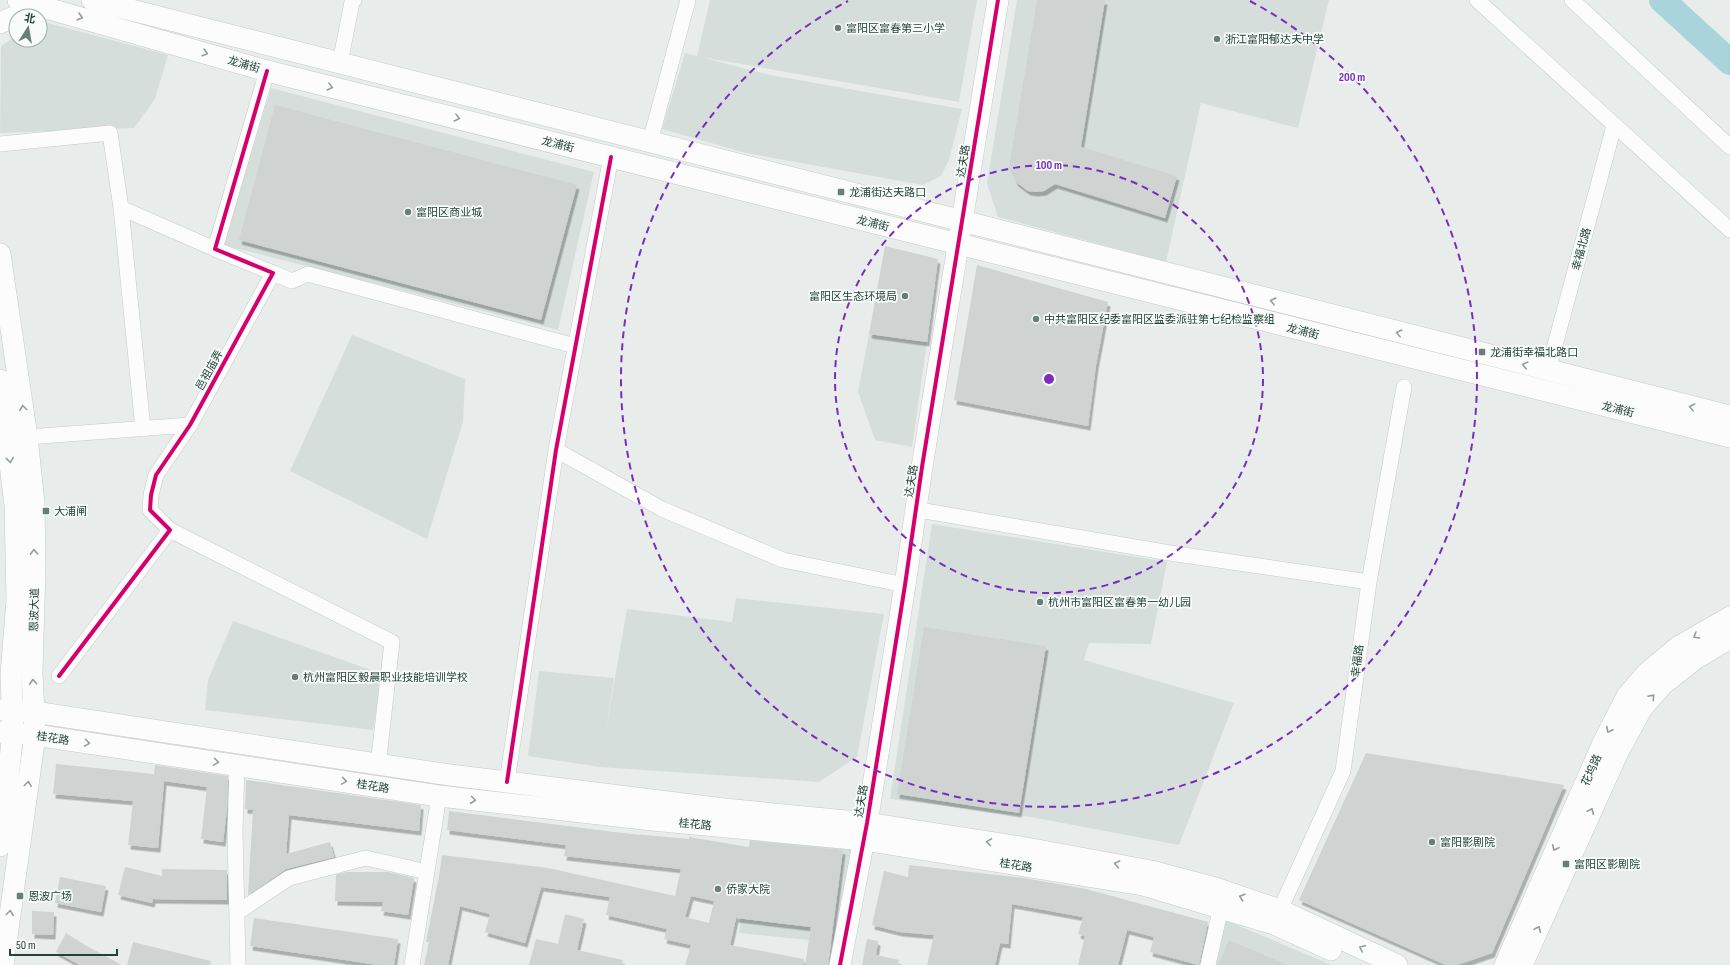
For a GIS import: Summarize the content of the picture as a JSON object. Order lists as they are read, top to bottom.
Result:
{
  "streets": {
    "main road": [
      "龙浦街",
      "达夫路",
      "恩波大道",
      "桂花路",
      "花坞路"
    ],
    "street": ["幸福北路", "邑祖庙弄", "幸福路"]
  },
  "crossings": [
    ["龙浦街", "达夫路"],
    ["龙浦街", "幸福北路"],
    ["达夫路", "桂花路"],
    ["恩波大道", "桂花路"],
    ["幸福路", "桂花路"]
  ],
  "places": {
    "other": [
      "富阳区富春第三小学",
      "浙江富阳郁达夫中学",
      "富阳区商业城",
      "富阳区生态环境局",
      "中共富阳区纪委富阳区监委派驻第七纪检监察组",
      "杭州市富阳区富春第一幼儿园",
      "杭州富阳区毅晨职业技能培训学校",
      "富阳影剧院",
      "侨家大院"
    ],
    "transit": [
      "龙浦街达夫路口",
      "龙浦街幸福北路口",
      "大浦闸",
      "富阳区影剧院",
      "恩波广场"
    ]
  },
  "scale_bar": "50 m",
  "north": "top",
  "rings": ["200 m", "100 m"]
}
